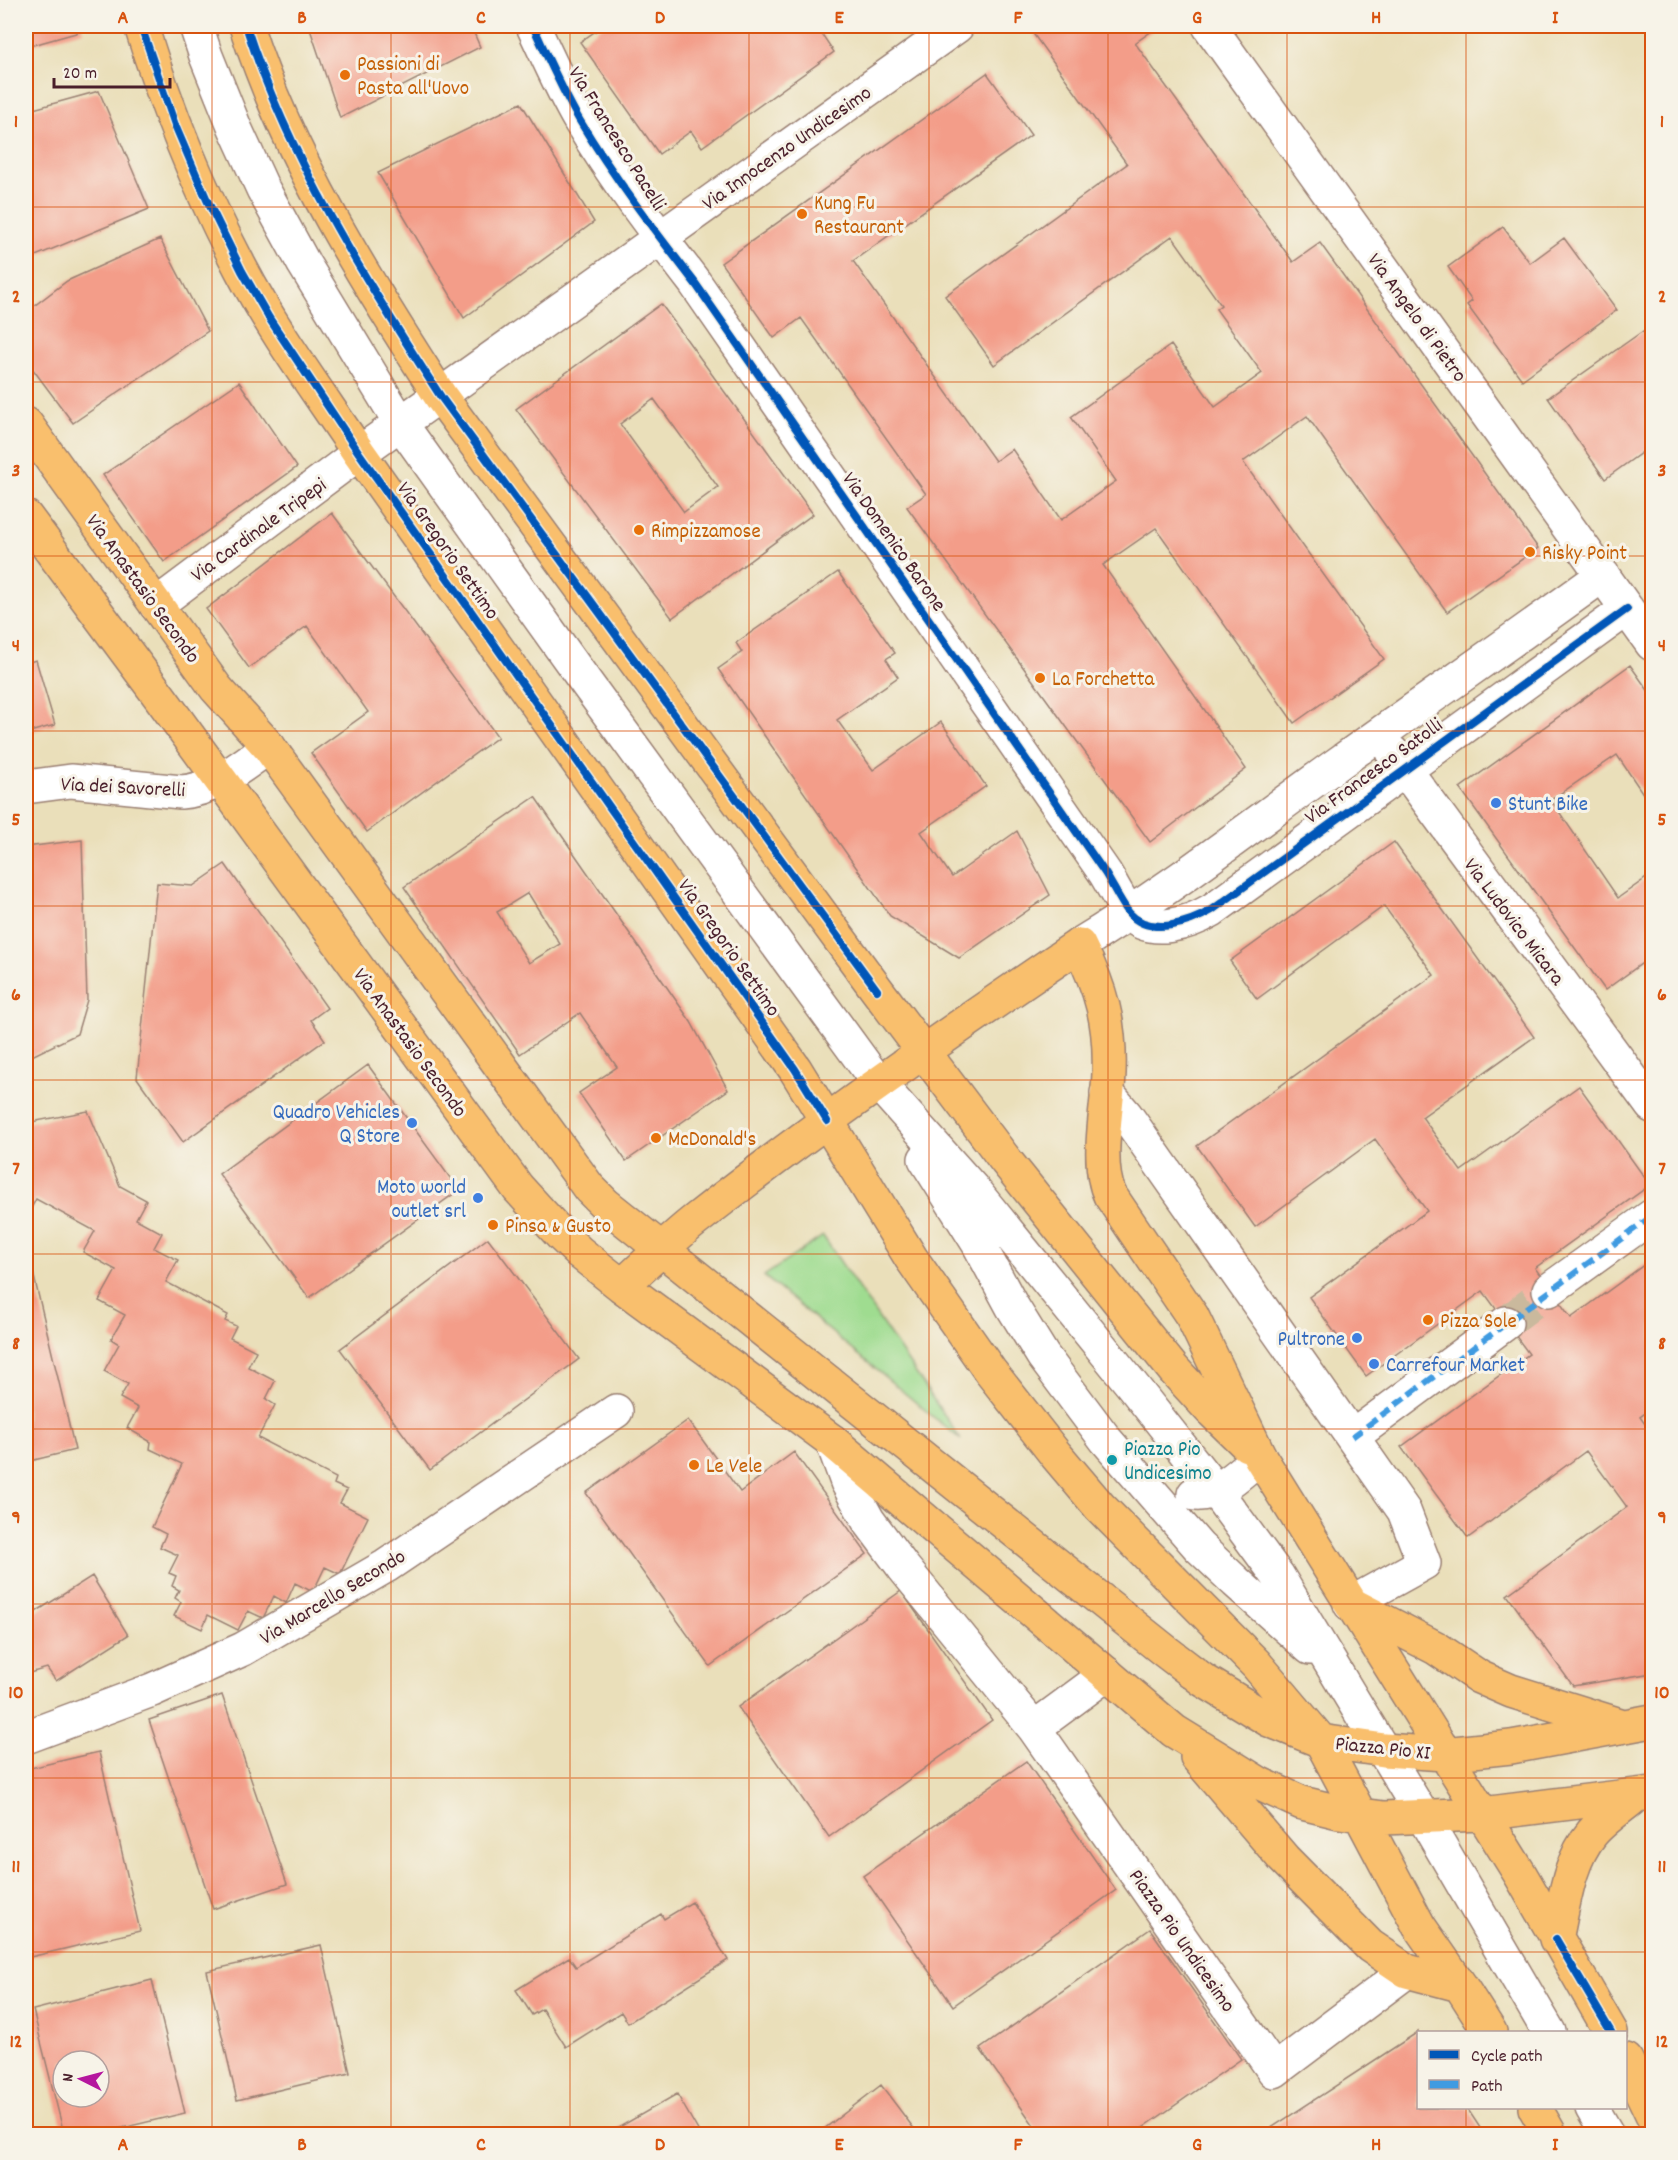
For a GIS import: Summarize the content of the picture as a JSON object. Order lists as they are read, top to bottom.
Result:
{
  "streets": {
    "main road": ["Via Gregorio Settimo", "Via Anastasio Secondo", "Piazza Pio XI"],
    "street": [
      "Via Francesco Pacelli",
      "Via Innocenzo Undicesimo",
      "Via Angelo di Pietro",
      "Via Cardinale Tripepi",
      "Via Domenico Barone",
      "Via Francesco Satolli",
      "Via dei Savorelli",
      "Via Ludovico Micara",
      "Via Marcello Secondo",
      "Piazza Pio Undicesimo"
    ]
  },
  "crossings": [
    ["Via Francesco Pacelli", "Via Innocenzo Undicesimo"],
    ["Via Francesco Pacelli", "Via Domenico Barone"],
    ["Via Innocenzo Undicesimo", "Via Cardinale Tripepi"],
    ["Via Innocenzo Undicesimo", "Via Domenico Barone"],
    ["Via Innocenzo Undicesimo", "Via Gregorio Settimo"],
    ["Via Angelo di Pietro", "Via Francesco Satolli"],
    ["Via Cardinale Tripepi", "Via Gregorio Settimo"],
    ["Via Cardinale Tripepi", "Via Anastasio Secondo"],
    ["Via Domenico Barone", "Via Francesco Satolli"],
    ["Via Anastasio Secondo", "Via dei Savorelli"],
    ["Via Francesco Satolli", "Via Ludovico Micara"]
  ],
  "places": [
    "Passioni di Pasta all'Uovo",
    "Kung Fu Restaurant",
    "Rimpizzamose",
    "Risky Point",
    "La Forchetta",
    "Stunt Bike",
    "Quadro Vehicles Q Store",
    "McDonald's",
    "Moto world outlet srl",
    "Pinsa & Gusto",
    "Pizza Sole",
    "Pultrone",
    "Carrefour Market",
    "Piazza Pio Undicesimo",
    "Le Vele"
  ],
  "legend": ["Cycle path", "Path"],
  "scale_bar": "20 m",
  "north": "left",
  "grid": {
    "columns": [
      "A",
      "B",
      "C",
      "D",
      "E",
      "F",
      "G",
      "H",
      "I"
    ],
    "rows": [
      "1",
      "2",
      "3",
      "4",
      "5",
      "6",
      "7",
      "8",
      "9",
      "10",
      "11",
      "12"
    ]
  }
}
